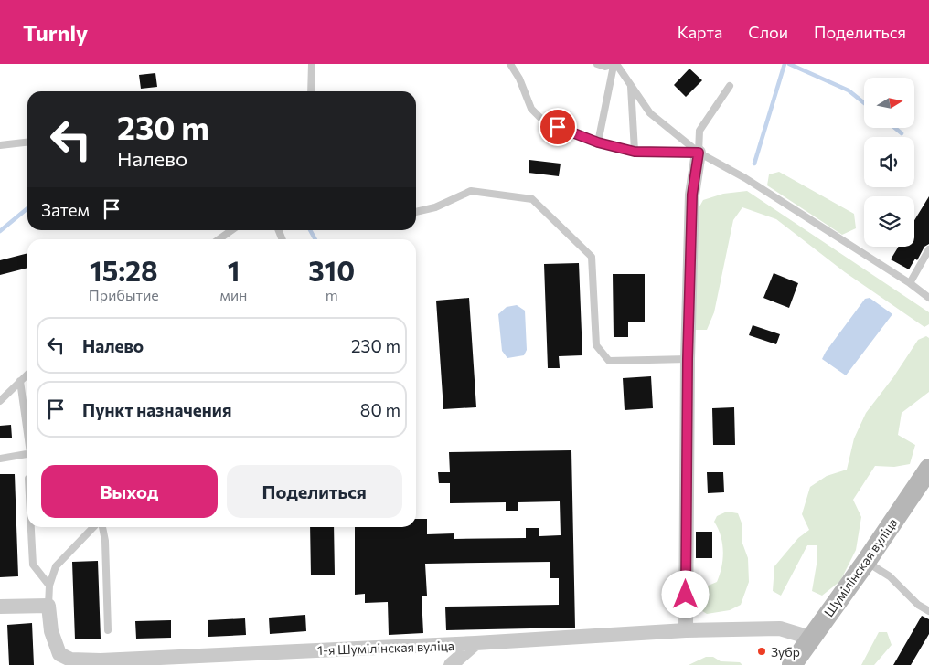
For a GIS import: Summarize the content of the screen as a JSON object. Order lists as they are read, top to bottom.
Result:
{
  "streets": {
    "main road": ["Шумілінская вуліца"],
    "street": ["1-я Шумілінская вуліца"]
  },
  "crossings": [
    ["Шумілінская вуліца", "1-я Шумілінская вуліца"]
  ],
  "places": ["Зубр"],
  "north": "right",
  "page": {
    "header": "Turnly",
    "nav": ["Карта", "Слои", "Поделиться"],
    "turn": ["230 m", "Налево"],
    "then": "Затем",
    "eta": [
      "15:28",
      "Прибытие",
      "1",
      "мин",
      "310",
      "m"
    ],
    "list": [
      {
        "name": "Налево",
        "value": "230 m"
      },
      {
        "name": "Пункт назначения",
        "value": "80 m"
      }
    ],
    "buttons": ["Выход", "Поделиться"]
  }
}
